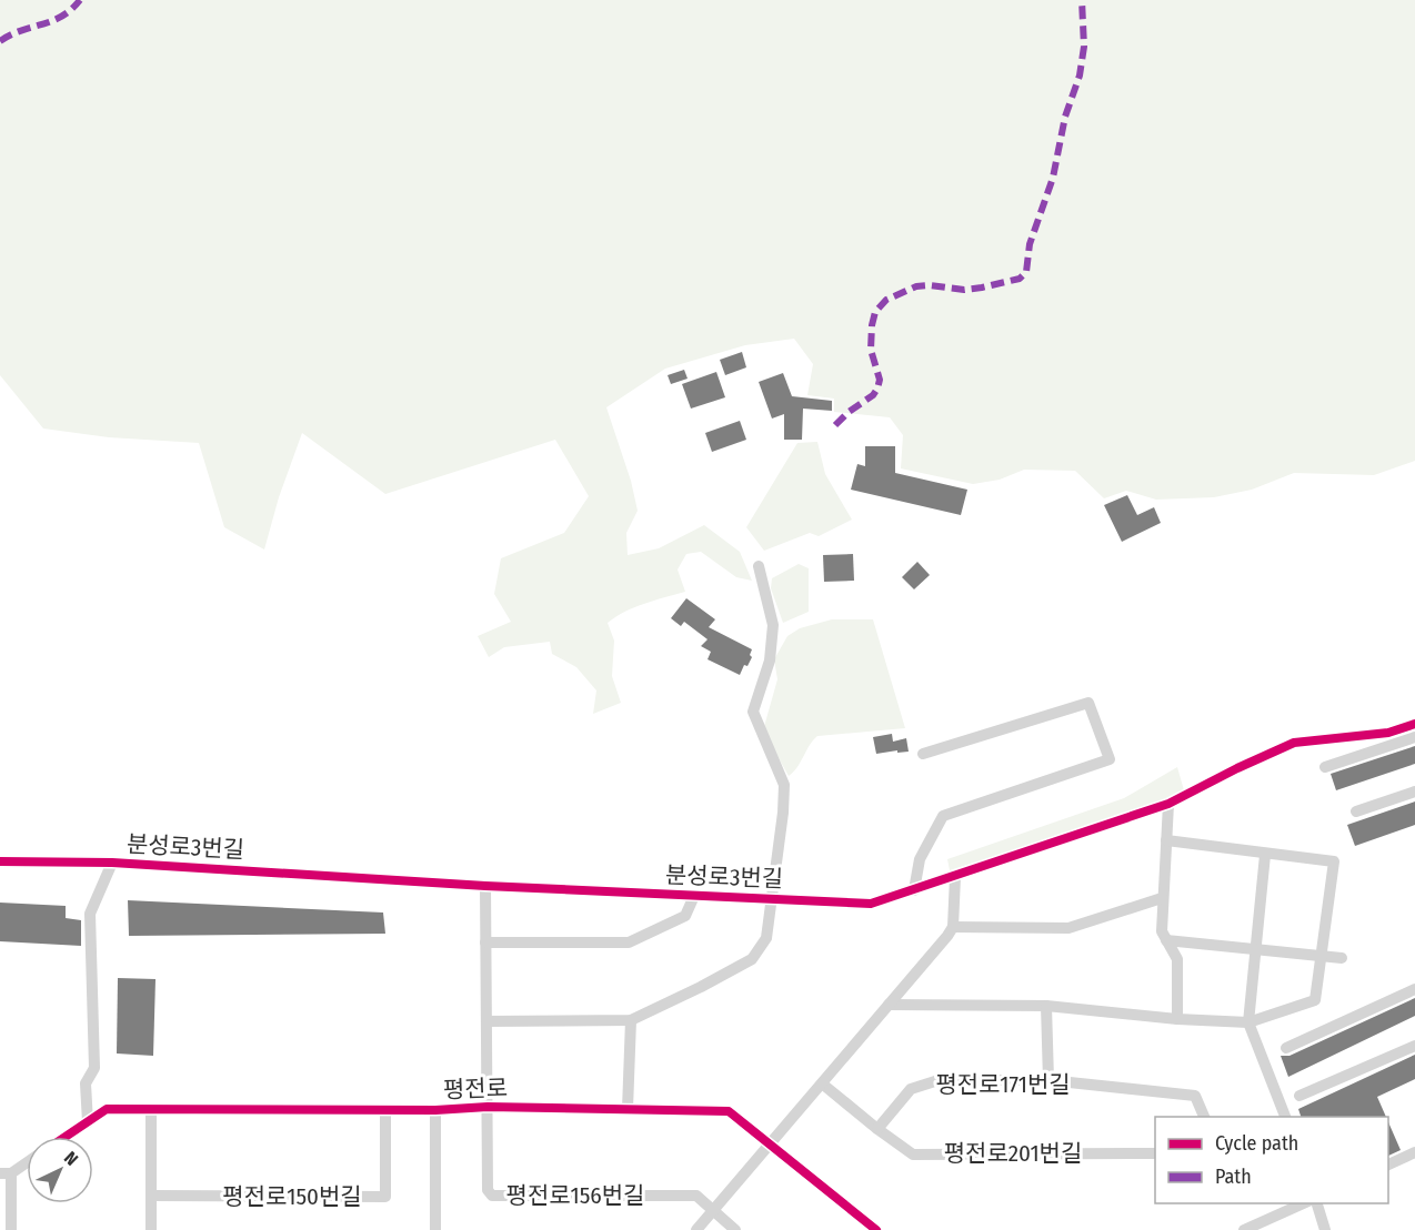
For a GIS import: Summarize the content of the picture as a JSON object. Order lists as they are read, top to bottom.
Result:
{
  "streets": {
    "street": [
      "분성로3번길",
      "평전로171번길",
      "평전로",
      "평전로201번길",
      "평전로156번길",
      "평전로150번길"
    ]
  },
  "crossings": [
    ["평전로171번길", "평전로201번길"],
    ["평전로", "평전로156번길"],
    ["평전로", "평전로150번길"]
  ],
  "legend": ["Cycle path", "Path"],
  "north": "top right"
}
